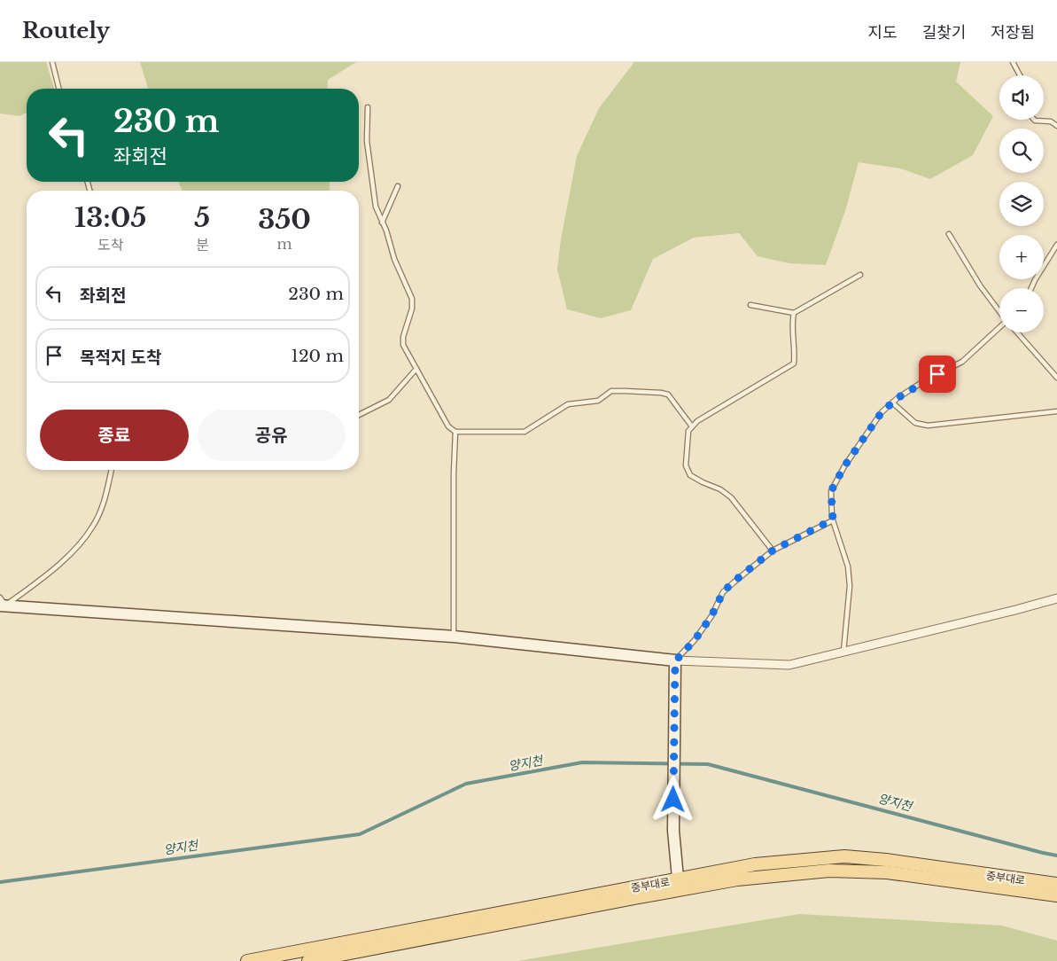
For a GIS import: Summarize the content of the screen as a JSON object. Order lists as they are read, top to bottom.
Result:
{
  "streets": {
    "main road": ["중부대로"]
  },
  "water": ["양지천"],
  "page": {
    "header": "Routely",
    "nav": ["지도", "길찾기", "저장됨"],
    "map_buttons": ["+", "−"],
    "turn": ["230 m", "좌회전"],
    "eta": [
      "13:05",
      "도착",
      "5",
      "분",
      "350",
      "m"
    ],
    "list": [
      {
        "name": "좌회전",
        "value": "230 m"
      },
      {
        "name": "목적지 도착",
        "value": "120 m"
      }
    ],
    "buttons": ["종료", "공유"]
  }
}
